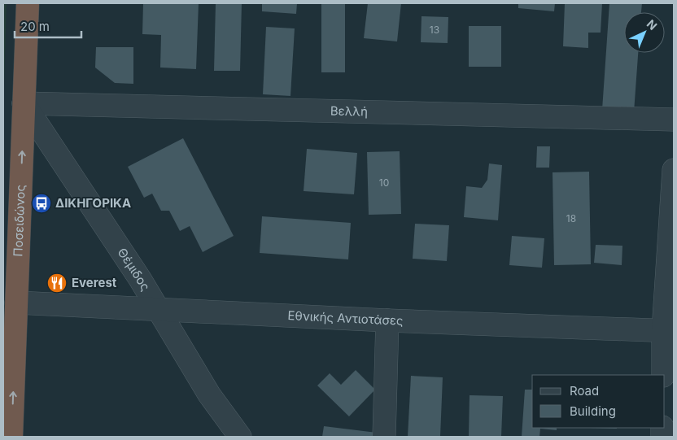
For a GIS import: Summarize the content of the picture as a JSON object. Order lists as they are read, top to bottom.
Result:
{
  "streets": {
    "highway": ["Ποσειδώνος"],
    "street": ["Βελλή", "Θέμιδος", "Εθνικής Αντιοτάσες"]
  },
  "crossings": [
    ["Βελλή", "Ποσειδώνος"],
    ["Βελλή", "Θέμιδος"],
    ["Ποσειδώνος", "Θέμιδος"],
    ["Ποσειδώνος", "Εθνικής Αντιοτάσες"],
    ["Θέμιδος", "Εθνικής Αντιοτάσες"]
  ],
  "one_way": ["Ποσειδώνος"],
  "places": {
    "bus stop": ["ΔΙΚΗΓΟΡΙΚΑ"],
    "restaurant": ["Everest"]
  },
  "house_numbers": ["13", "10", "18"],
  "legend": ["Road", "Building"],
  "scale_bar": "20 m",
  "north": "top right"
}
